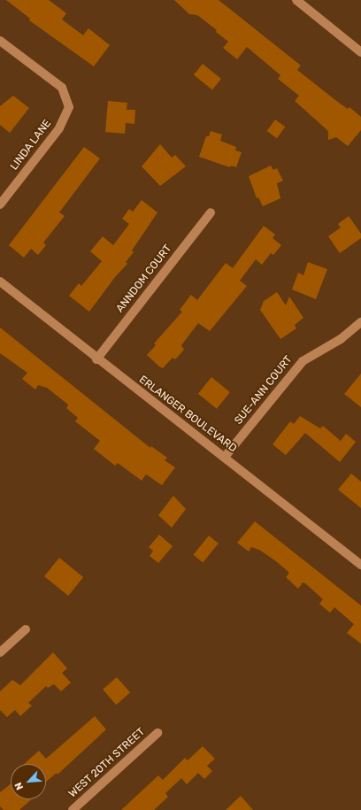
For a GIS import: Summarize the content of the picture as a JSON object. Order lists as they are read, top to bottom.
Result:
{
  "streets": {
    "street": [
      "LINDA LANE",
      "ANNDOM COURT",
      "SUE-ANN COURT",
      "ERLANGER BOULEVARD",
      "WEST 20TH STREET"
    ]
  },
  "crossings": [
    ["ANNDOM COURT", "ERLANGER BOULEVARD"],
    ["SUE-ANN COURT", "ERLANGER BOULEVARD"]
  ],
  "north": "bottom left"
}
